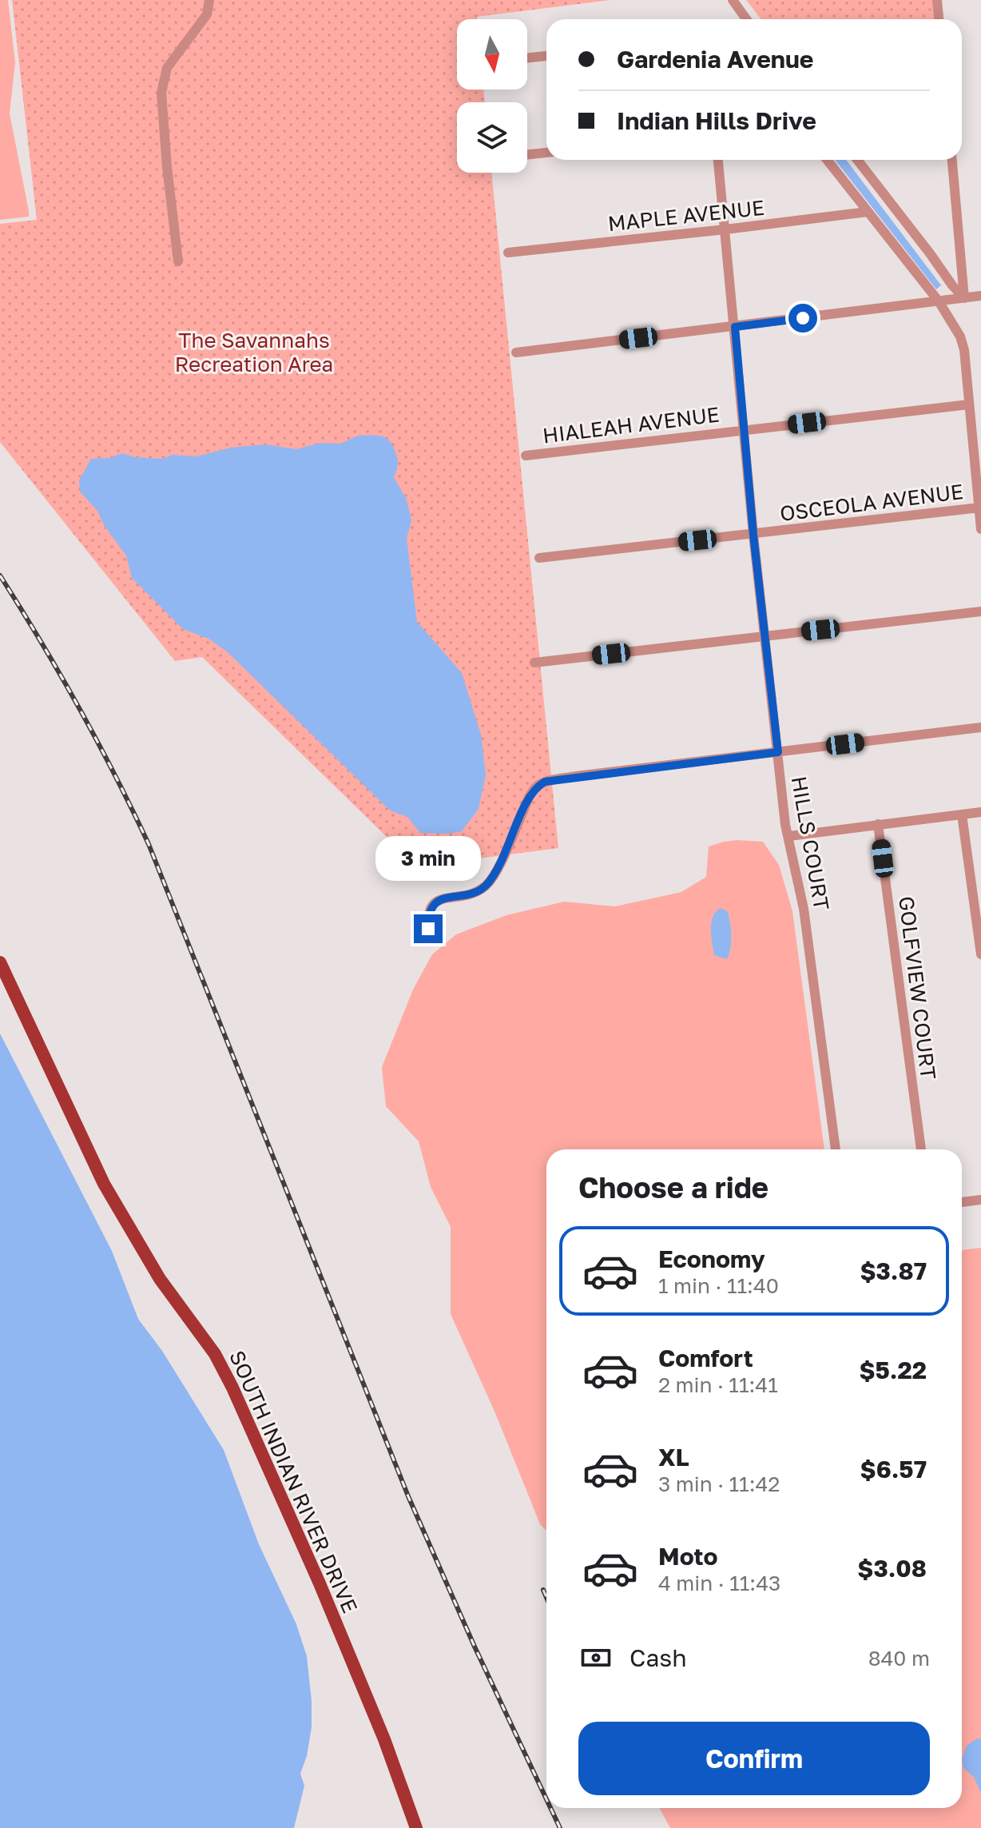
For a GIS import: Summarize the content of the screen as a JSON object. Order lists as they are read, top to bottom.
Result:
{
  "streets": {
    "main road": ["SOUTH INDIAN RIVER DRIVE"],
    "street": [
      "MAPLE AVENUE",
      "HIALEAH AVENUE",
      "OSCEOLA AVENUE",
      "HILLS COURT",
      "GOLFVIEW COURT"
    ]
  },
  "crossings": [
    ["MAPLE AVENUE", "HILLS COURT"],
    ["HIALEAH AVENUE", "HILLS COURT"],
    ["OSCEOLA AVENUE", "HILLS COURT"]
  ],
  "parks": ["The Savannahs Recreation Area"],
  "north": "bottom",
  "page": {
    "banner": ["Gardenia Avenue", "Indian Hills Drive"],
    "bubble": "3 min",
    "heading": "Choose a ride",
    "list": [
      {
        "name": "Economy",
        "note": "1 min · 11:40",
        "value": "$3.87"
      },
      {
        "name": "Comfort",
        "note": "2 min · 11:41",
        "value": "$5.22"
      },
      {
        "name": "XL",
        "note": "3 min · 11:42",
        "value": "$6.57"
      },
      {
        "name": "Moto",
        "note": "4 min · 11:43",
        "value": "$3.08"
      }
    ],
    "pay": ["Cash", "840 m"],
    "buttons": "Confirm"
  }
}
